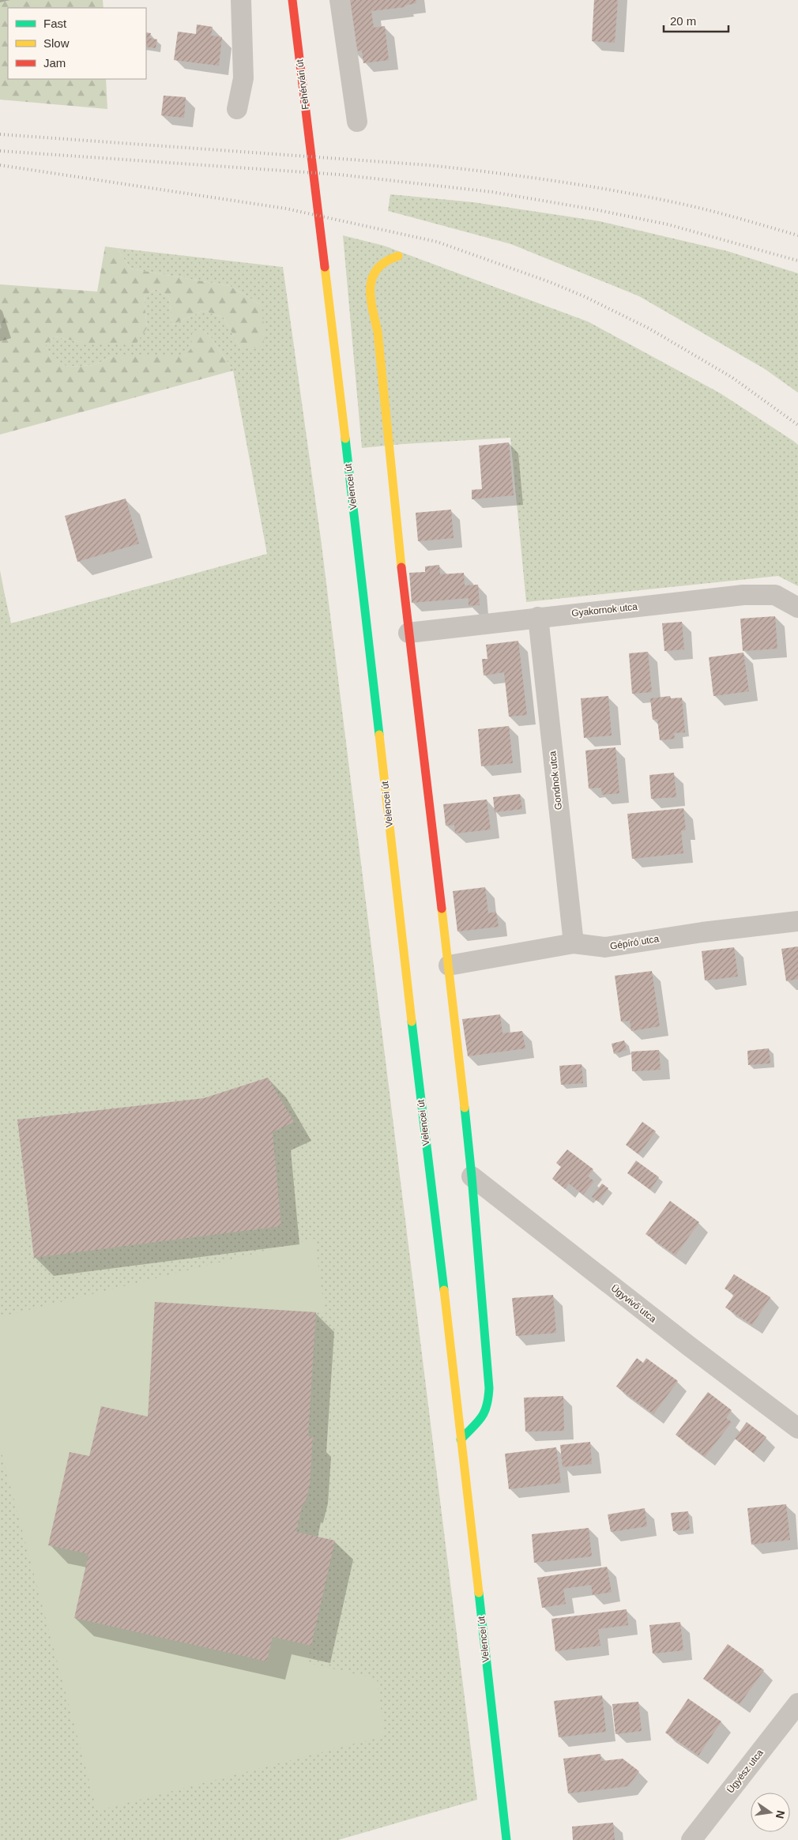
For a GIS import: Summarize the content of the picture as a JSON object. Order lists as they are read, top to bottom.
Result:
{
  "streets": {
    "main road": ["Fehérvári út", "Velencei út"],
    "street": [
      "Gyakornok utca",
      "Gondnok utca",
      "Gépíró utca",
      "Ügyvivő utca",
      "Ügyész utca"
    ]
  },
  "crossings": [
    ["Fehérvári út", "Velencei út"],
    ["Gyakornok utca", "Gondnok utca"],
    ["Gondnok utca", "Gépíró utca"]
  ],
  "legend": ["Fast", "Slow", "Jam"],
  "scale_bar": "20 m",
  "north": "right"
}
